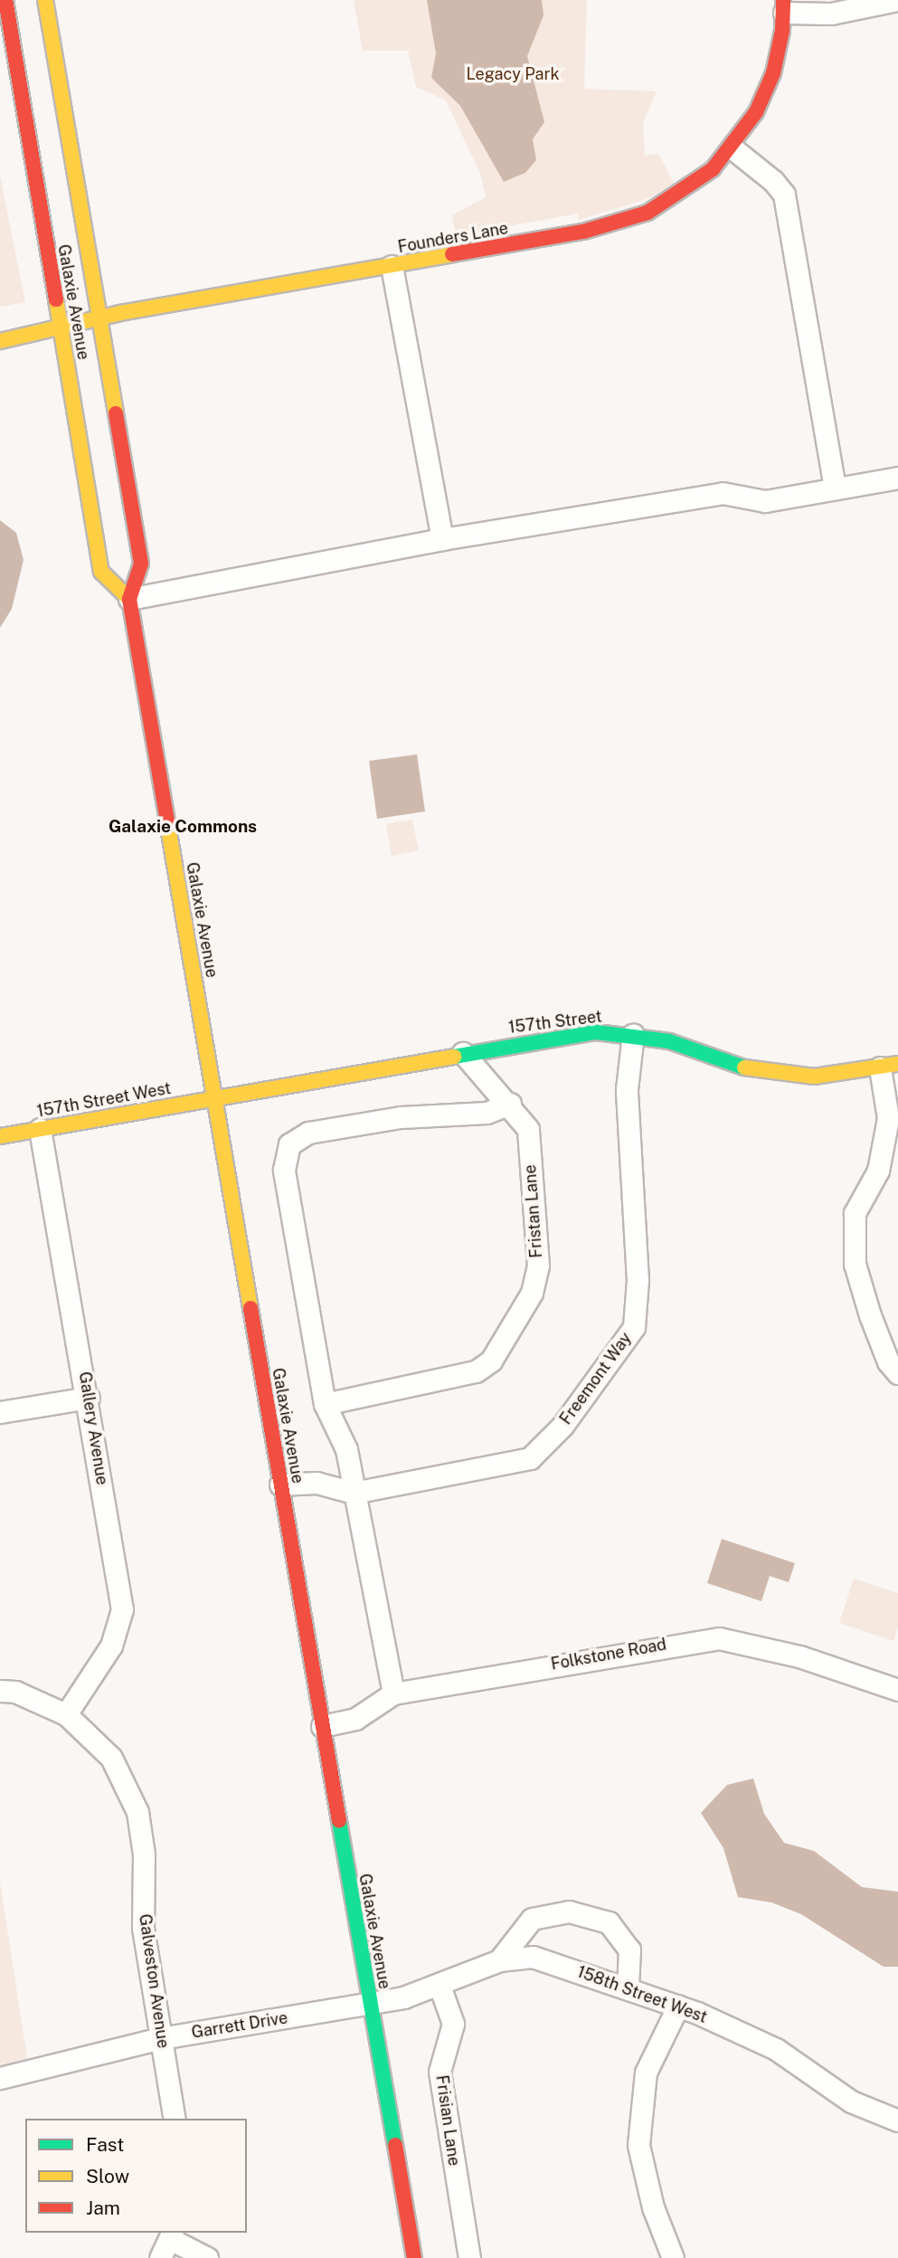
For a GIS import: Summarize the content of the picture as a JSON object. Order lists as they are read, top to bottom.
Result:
{
  "streets": {
    "street": [
      "Founders Lane",
      "Galaxie Avenue",
      "157th Street",
      "157th Street West",
      "Fristan Lane",
      "Freemont Way",
      "Gallery Avenue",
      "Folkstone Road",
      "Galveston Avenue",
      "158th Street West",
      "Garrett Drive",
      "Frisian Lane"
    ]
  },
  "crossings": [
    ["Founders Lane", "Galaxie Avenue"],
    ["Galaxie Avenue", "157th Street"],
    ["Galaxie Avenue", "157th Street West"],
    ["Galaxie Avenue", "Freemont Way"],
    ["Galaxie Avenue", "Folkstone Road"],
    ["Galaxie Avenue", "158th Street West"],
    ["Galaxie Avenue", "Garrett Drive"],
    ["157th Street", "157th Street West"],
    ["157th Street", "Fristan Lane"],
    ["157th Street", "Freemont Way"],
    ["157th Street West", "Gallery Avenue"],
    ["Gallery Avenue", "Galveston Avenue"],
    ["Galveston Avenue", "Garrett Drive"],
    ["158th Street West", "Garrett Drive"],
    ["158th Street West", "Frisian Lane"]
  ],
  "districts": ["Galaxie Commons"],
  "parks": ["Legacy Park"],
  "legend": ["Fast", "Slow", "Jam"]
}
